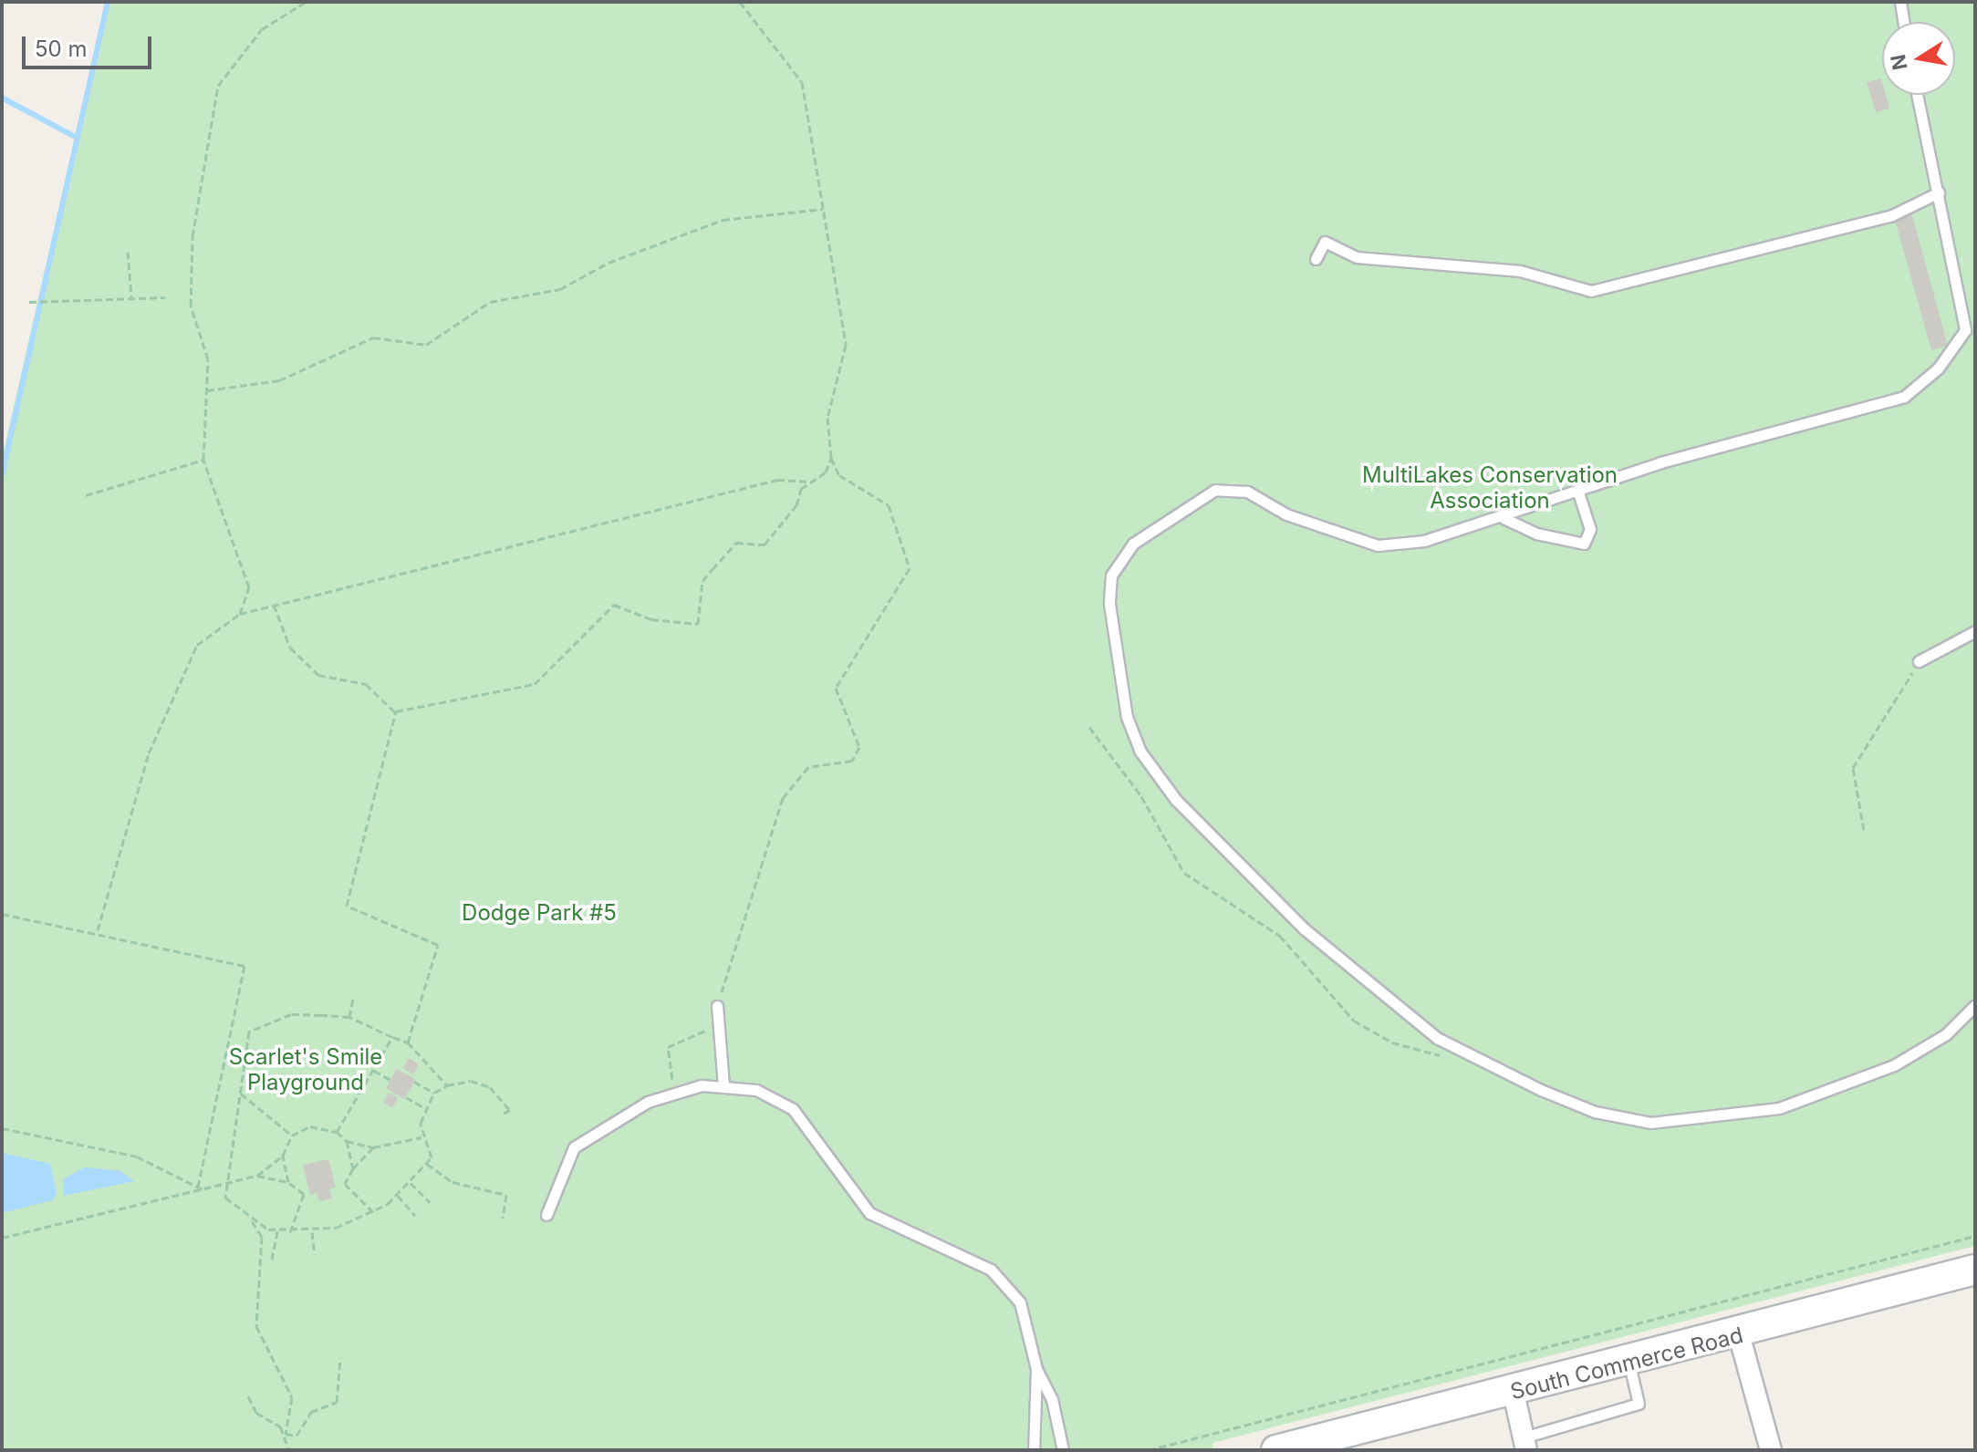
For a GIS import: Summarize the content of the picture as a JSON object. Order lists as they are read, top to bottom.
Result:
{
  "streets": {
    "street": ["South Commerce Road"]
  },
  "parks": ["MultiLakes Conservation Association", "Dodge Park #5", "Scarlet's Smile Playground"],
  "scale_bar": "50 m",
  "north": "left"
}
